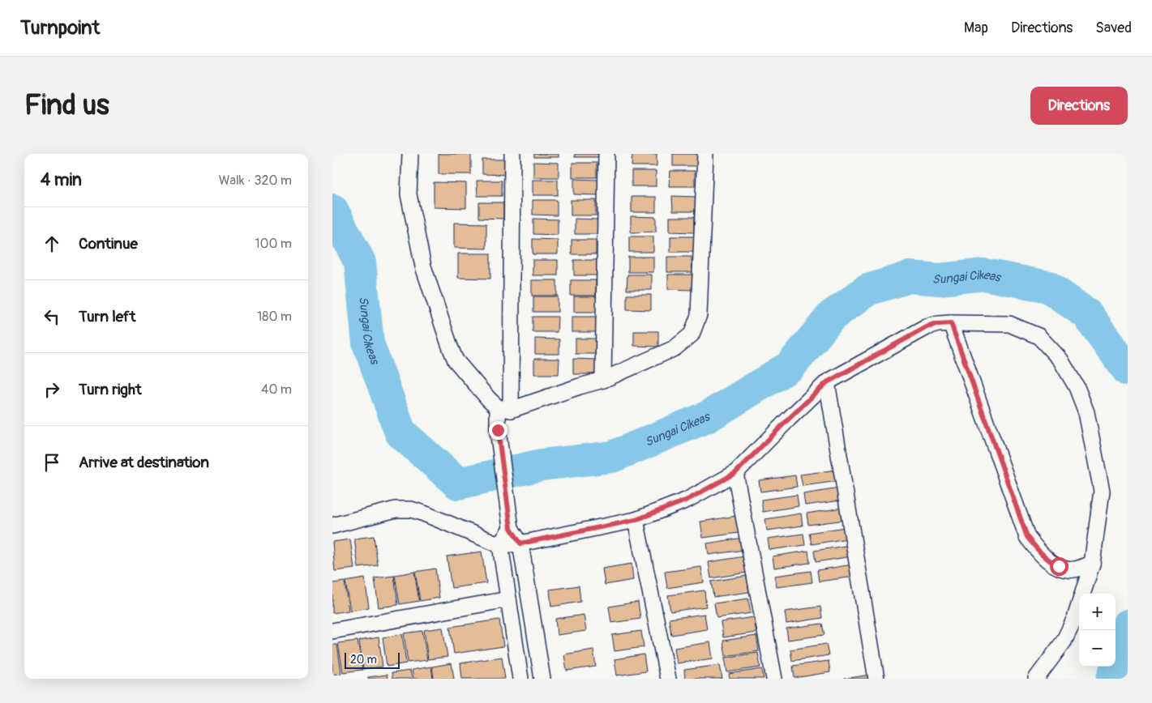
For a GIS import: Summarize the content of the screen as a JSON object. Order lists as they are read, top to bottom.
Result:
{
  "water": ["Sungai Cikeas"],
  "scale_bar": "20 m",
  "page": {
    "header": "Turnpoint",
    "nav": ["Map", "Directions", "Saved"],
    "buttons": "Directions",
    "title": "Find us",
    "heading": ["4 min", "Walk · 320 m"],
    "list": [
      ["Continue", "100 m"],
      ["Turn left", "180 m"],
      ["Turn right", "40 m"],
      "Arrive at destination"
    ],
    "map_buttons": ["+", "−"],
    "scale": "20 m"
  }
}
